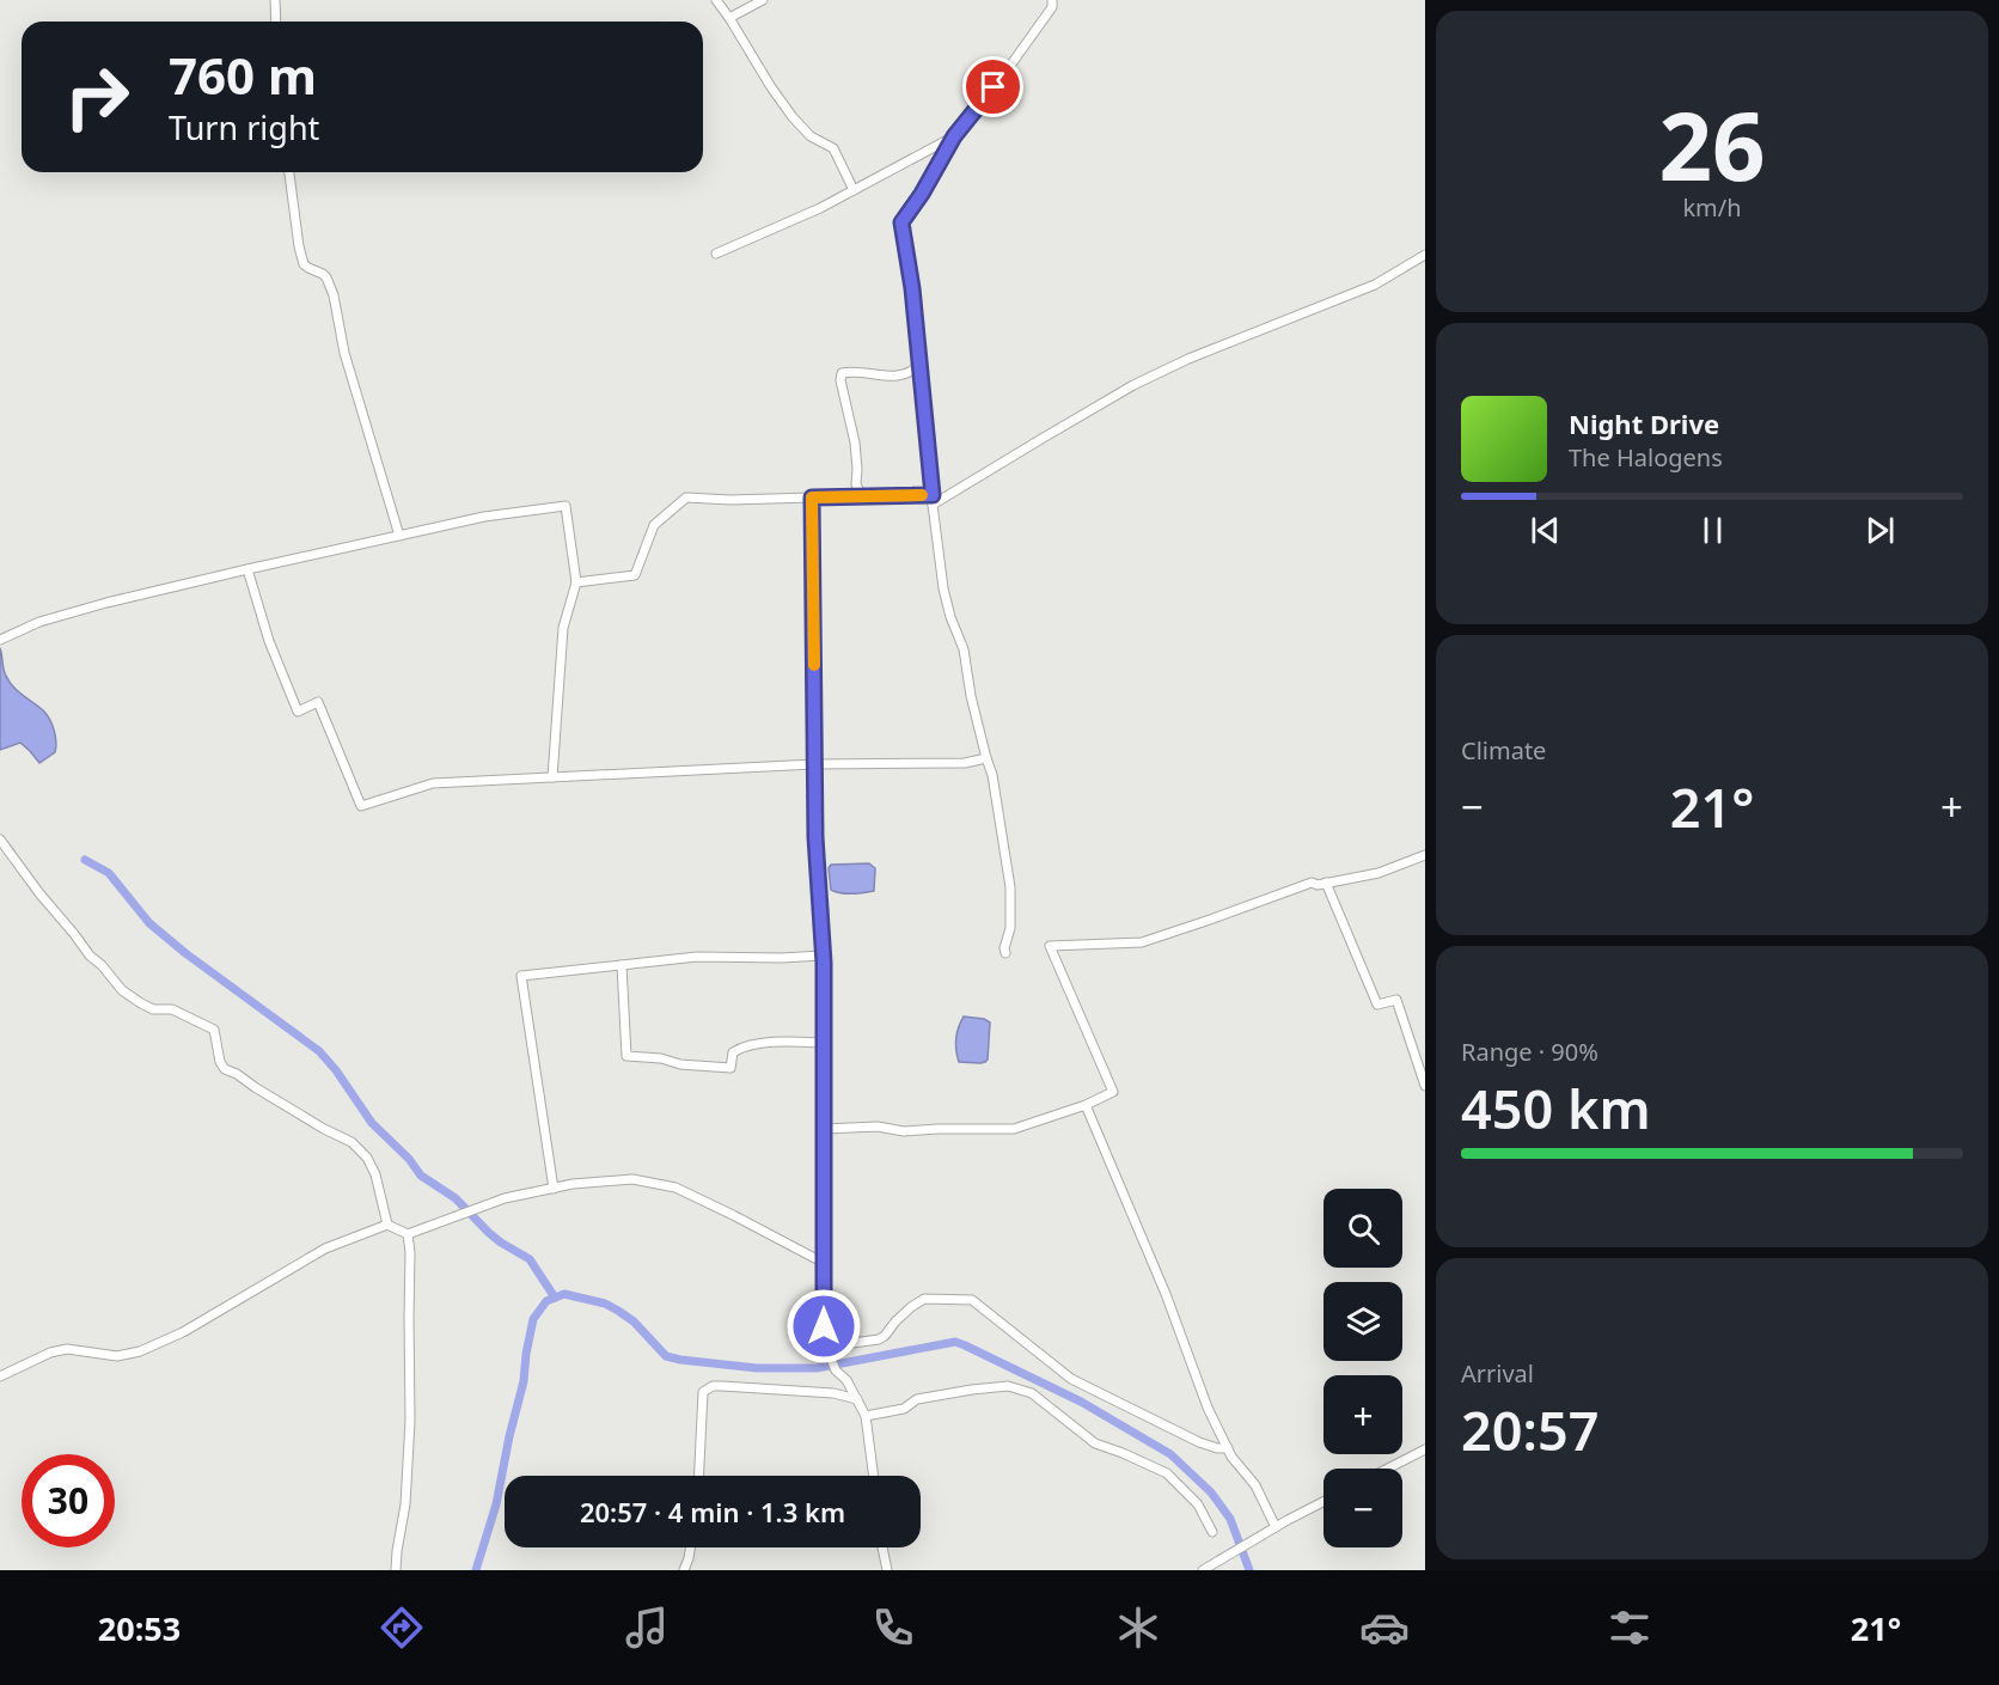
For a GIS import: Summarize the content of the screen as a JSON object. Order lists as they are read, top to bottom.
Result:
{
  "page": {
    "tile": [
      ["26", "km/h"],
      "Climate",
      ["Range · 90%", "450 km"],
      ["Arrival", "20:57"]
    ],
    "turn": ["760 m", "Turn right"],
    "song": ["Night Drive", "The Halogens"],
    "heat": ["−", "21°", "+"],
    "map_buttons": ["+", "−"],
    "limit": "30",
    "trip": "20:57 · 4 min · 1.3 km",
    "tabs": ["20:53", "21°"]
  }
}
